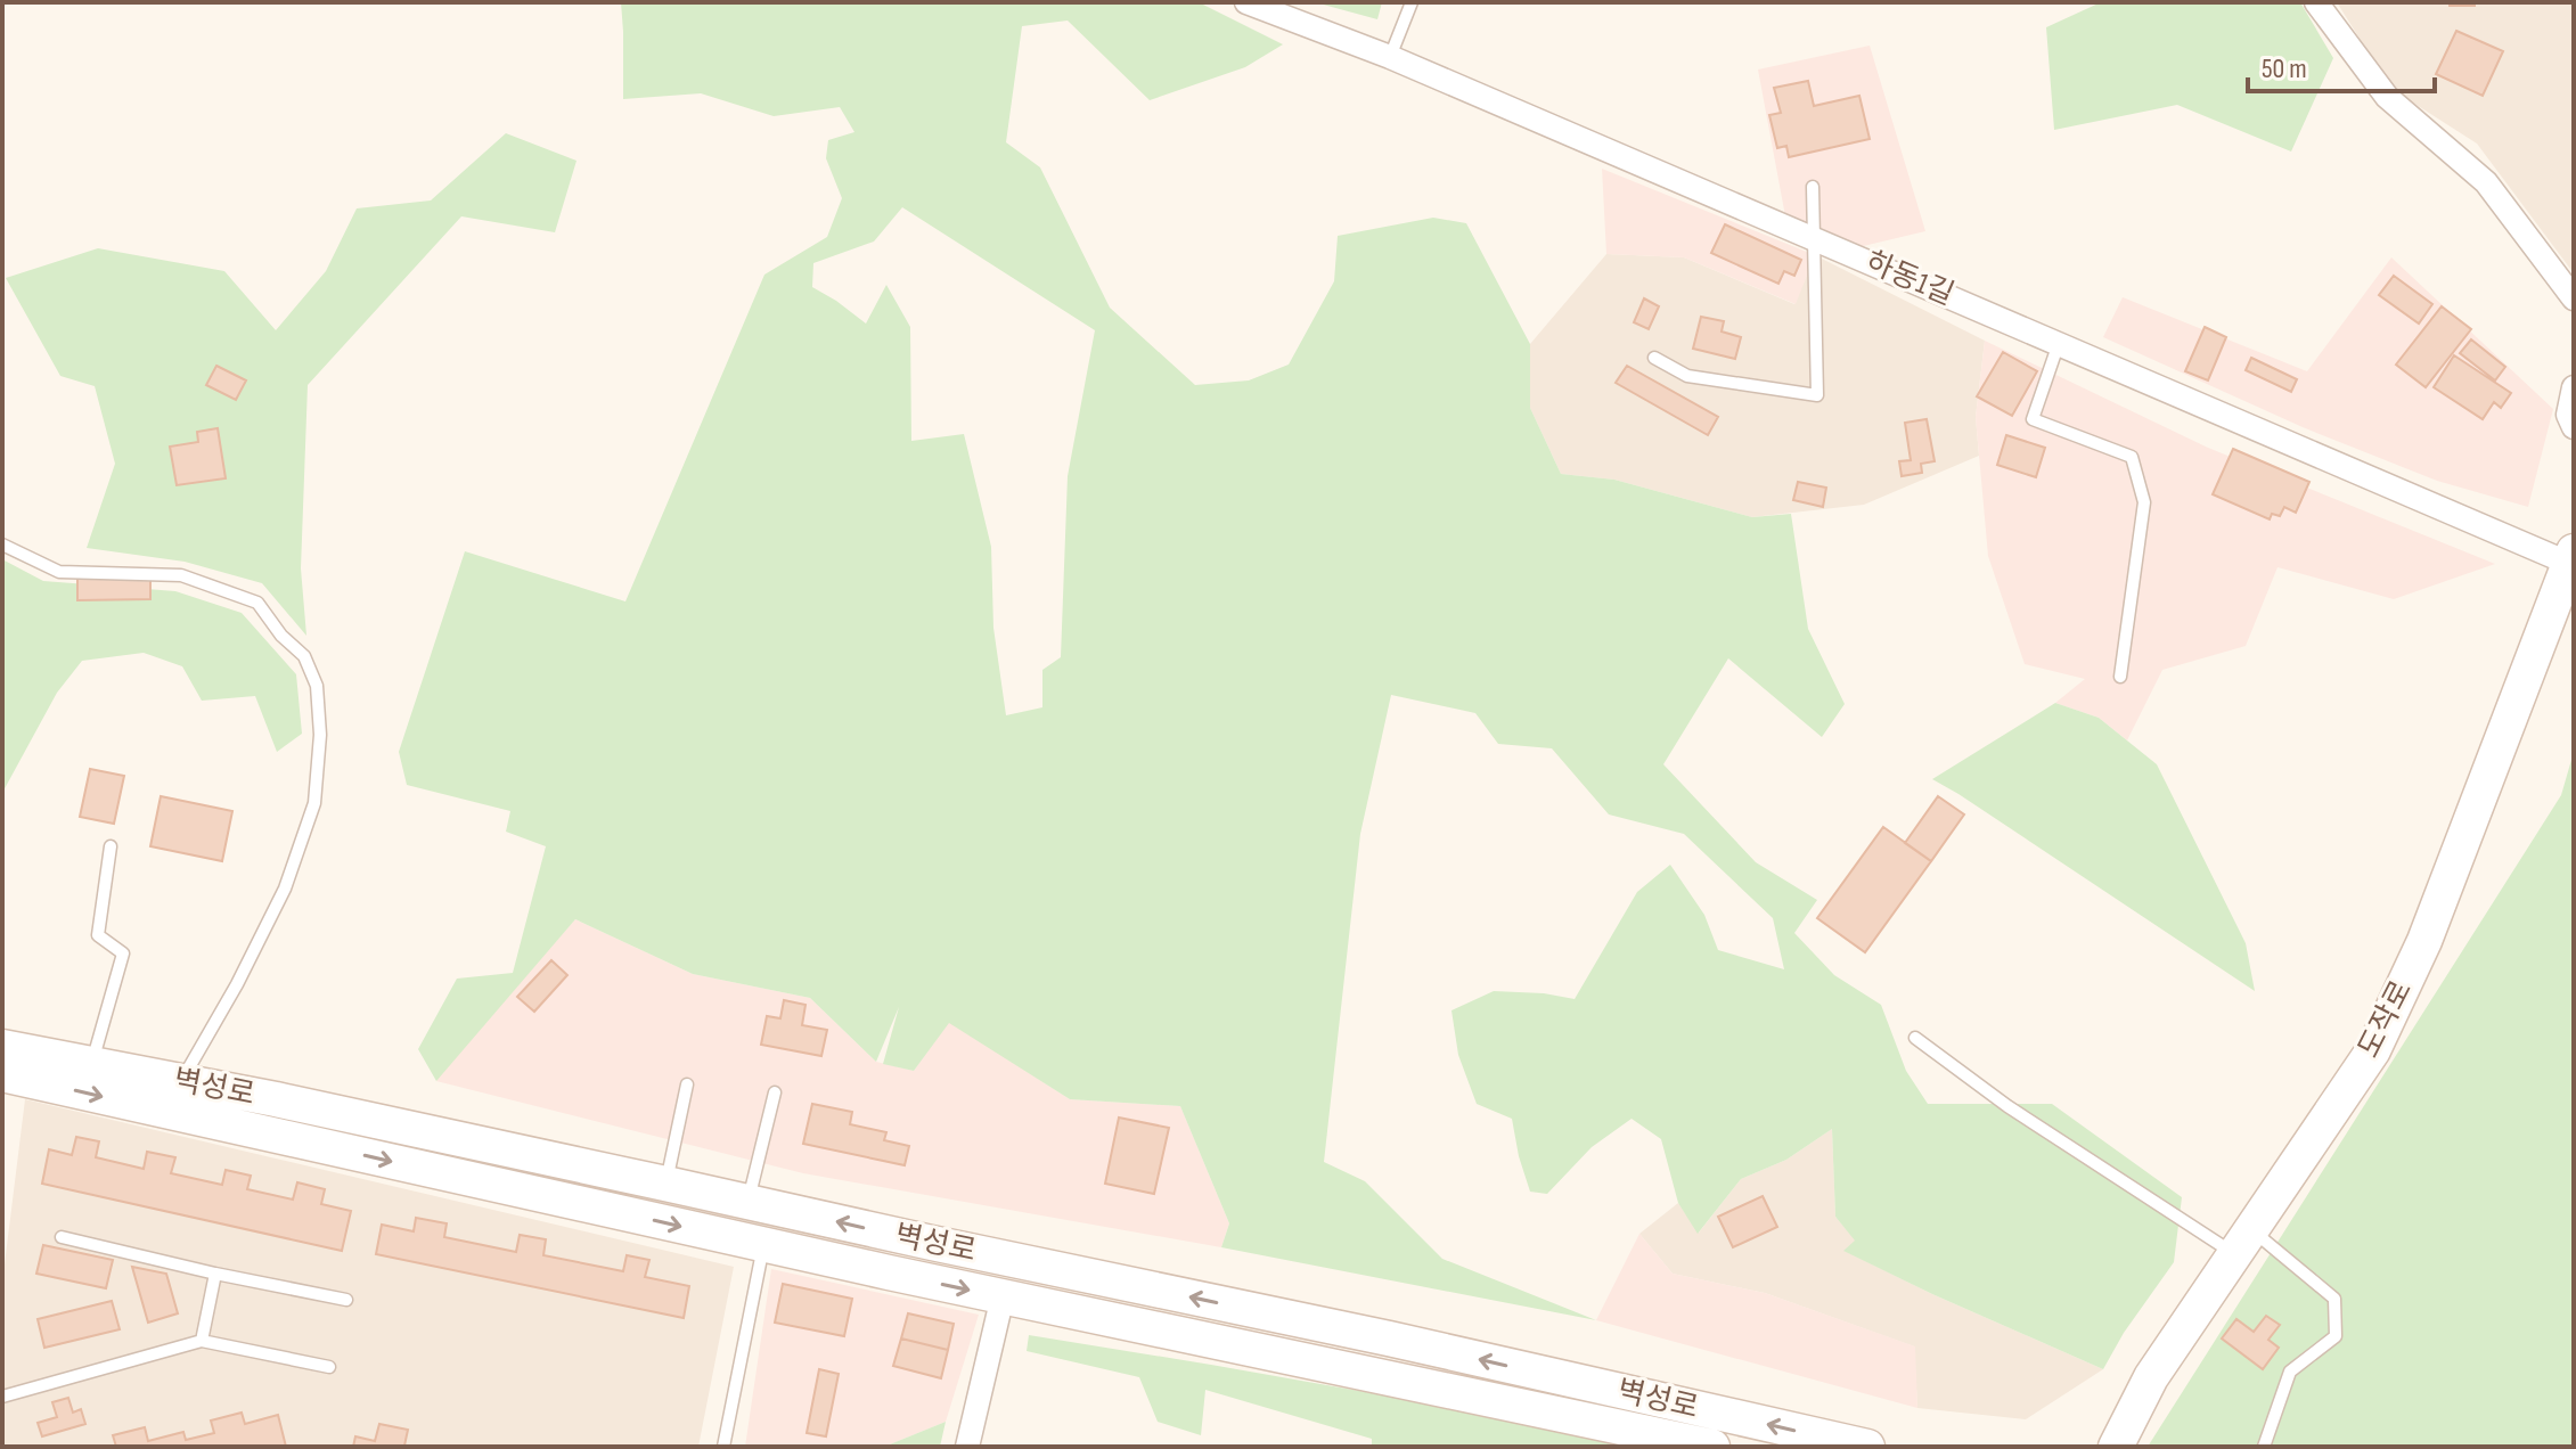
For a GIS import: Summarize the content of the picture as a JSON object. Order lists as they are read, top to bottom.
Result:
{
  "streets": {
    "main road": ["도작로", "벽성로"],
    "street": ["하동1길"]
  },
  "crossings": [
    ["하동1길", "도작로"]
  ],
  "scale_bar": "50 m"
}
